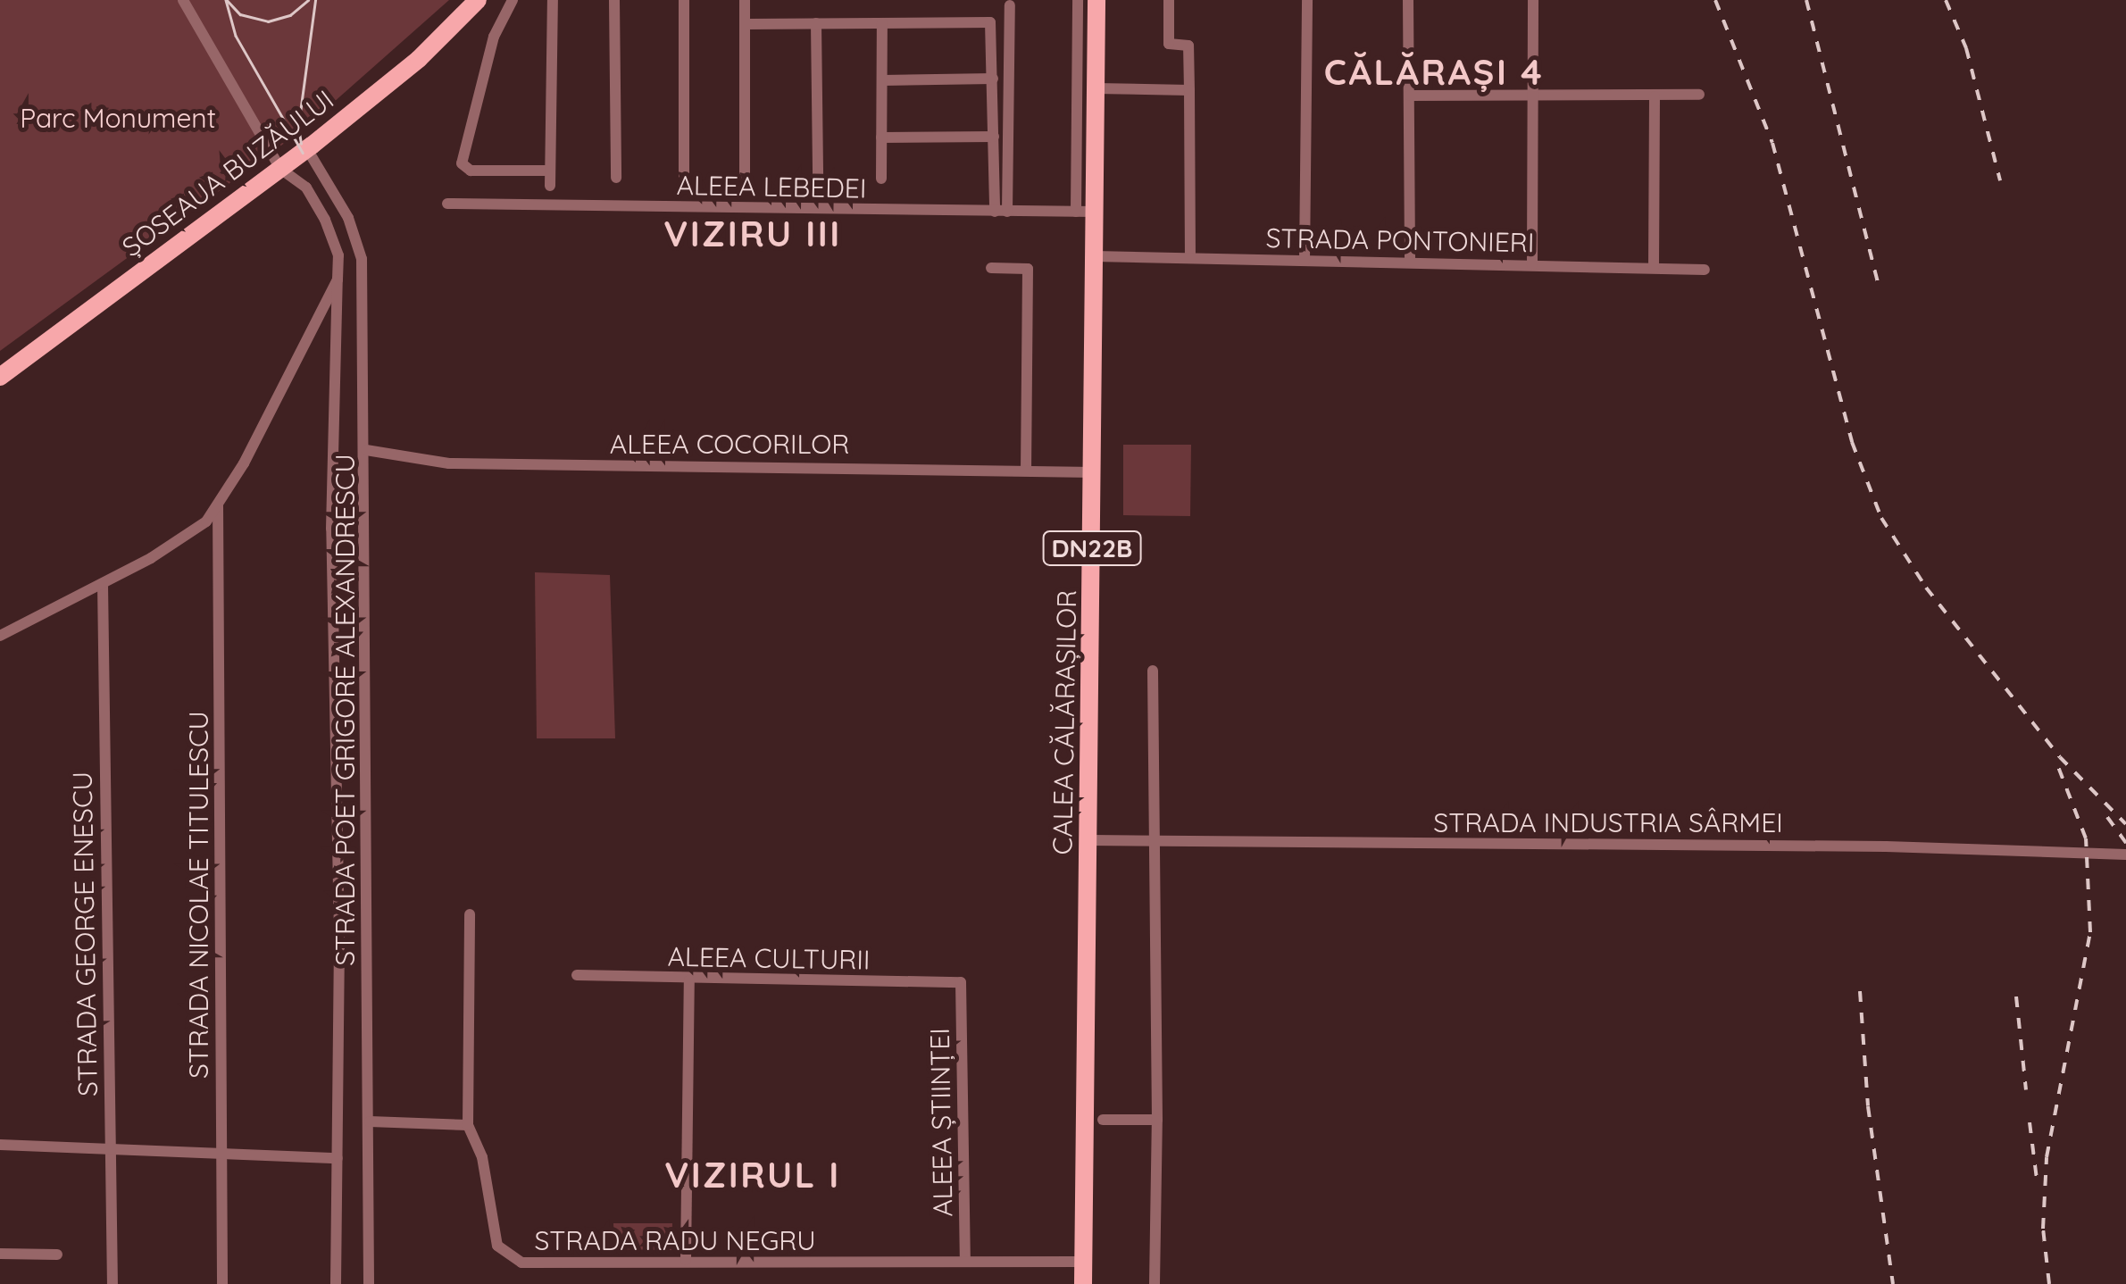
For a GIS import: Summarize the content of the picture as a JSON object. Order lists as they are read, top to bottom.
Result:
{
  "streets": {
    "main road": ["ȘOSEAUA BUZĂULUI", "DN22B", "CALEA CĂLĂRAȘILOR"],
    "street": [
      "ALEEA LEBEDEI",
      "STRADA PONTONIERI",
      "ALEEA COCORILOR",
      "STRADA POET GRIGORE ALEXANDRESCU",
      "STRADA INDUSTRIA SÂRMEI",
      "STRADA NICOLAE TITULESCU",
      "STRADA GEORGE ENESCU",
      "ALEEA CULTURII",
      "ALEEA ȘTIINȚEI",
      "STRADA RADU NEGRU"
    ]
  },
  "crossings": [
    ["ȘOSEAUA BUZĂULUI", "STRADA POET GRIGORE ALEXANDRESCU"],
    ["ALEEA LEBEDEI", "CALEA CĂLĂRAȘILOR"],
    ["STRADA PONTONIERI", "CALEA CĂLĂRAȘILOR"],
    ["ALEEA COCORILOR", "STRADA POET GRIGORE ALEXANDRESCU"],
    ["ALEEA COCORILOR", "CALEA CĂLĂRAȘILOR"],
    ["CALEA CĂLĂRAȘILOR", "STRADA INDUSTRIA SÂRMEI"],
    ["CALEA CĂLĂRAȘILOR", "STRADA RADU NEGRU"],
    ["ALEEA CULTURII", "ALEEA ȘTIINȚEI"],
    ["ALEEA ȘTIINȚEI", "STRADA RADU NEGRU"]
  ],
  "districts": ["CĂLĂRAȘI 4", "VIZIRU III", "VIZIRUL I"],
  "parks": ["Parc Monument"]
}
